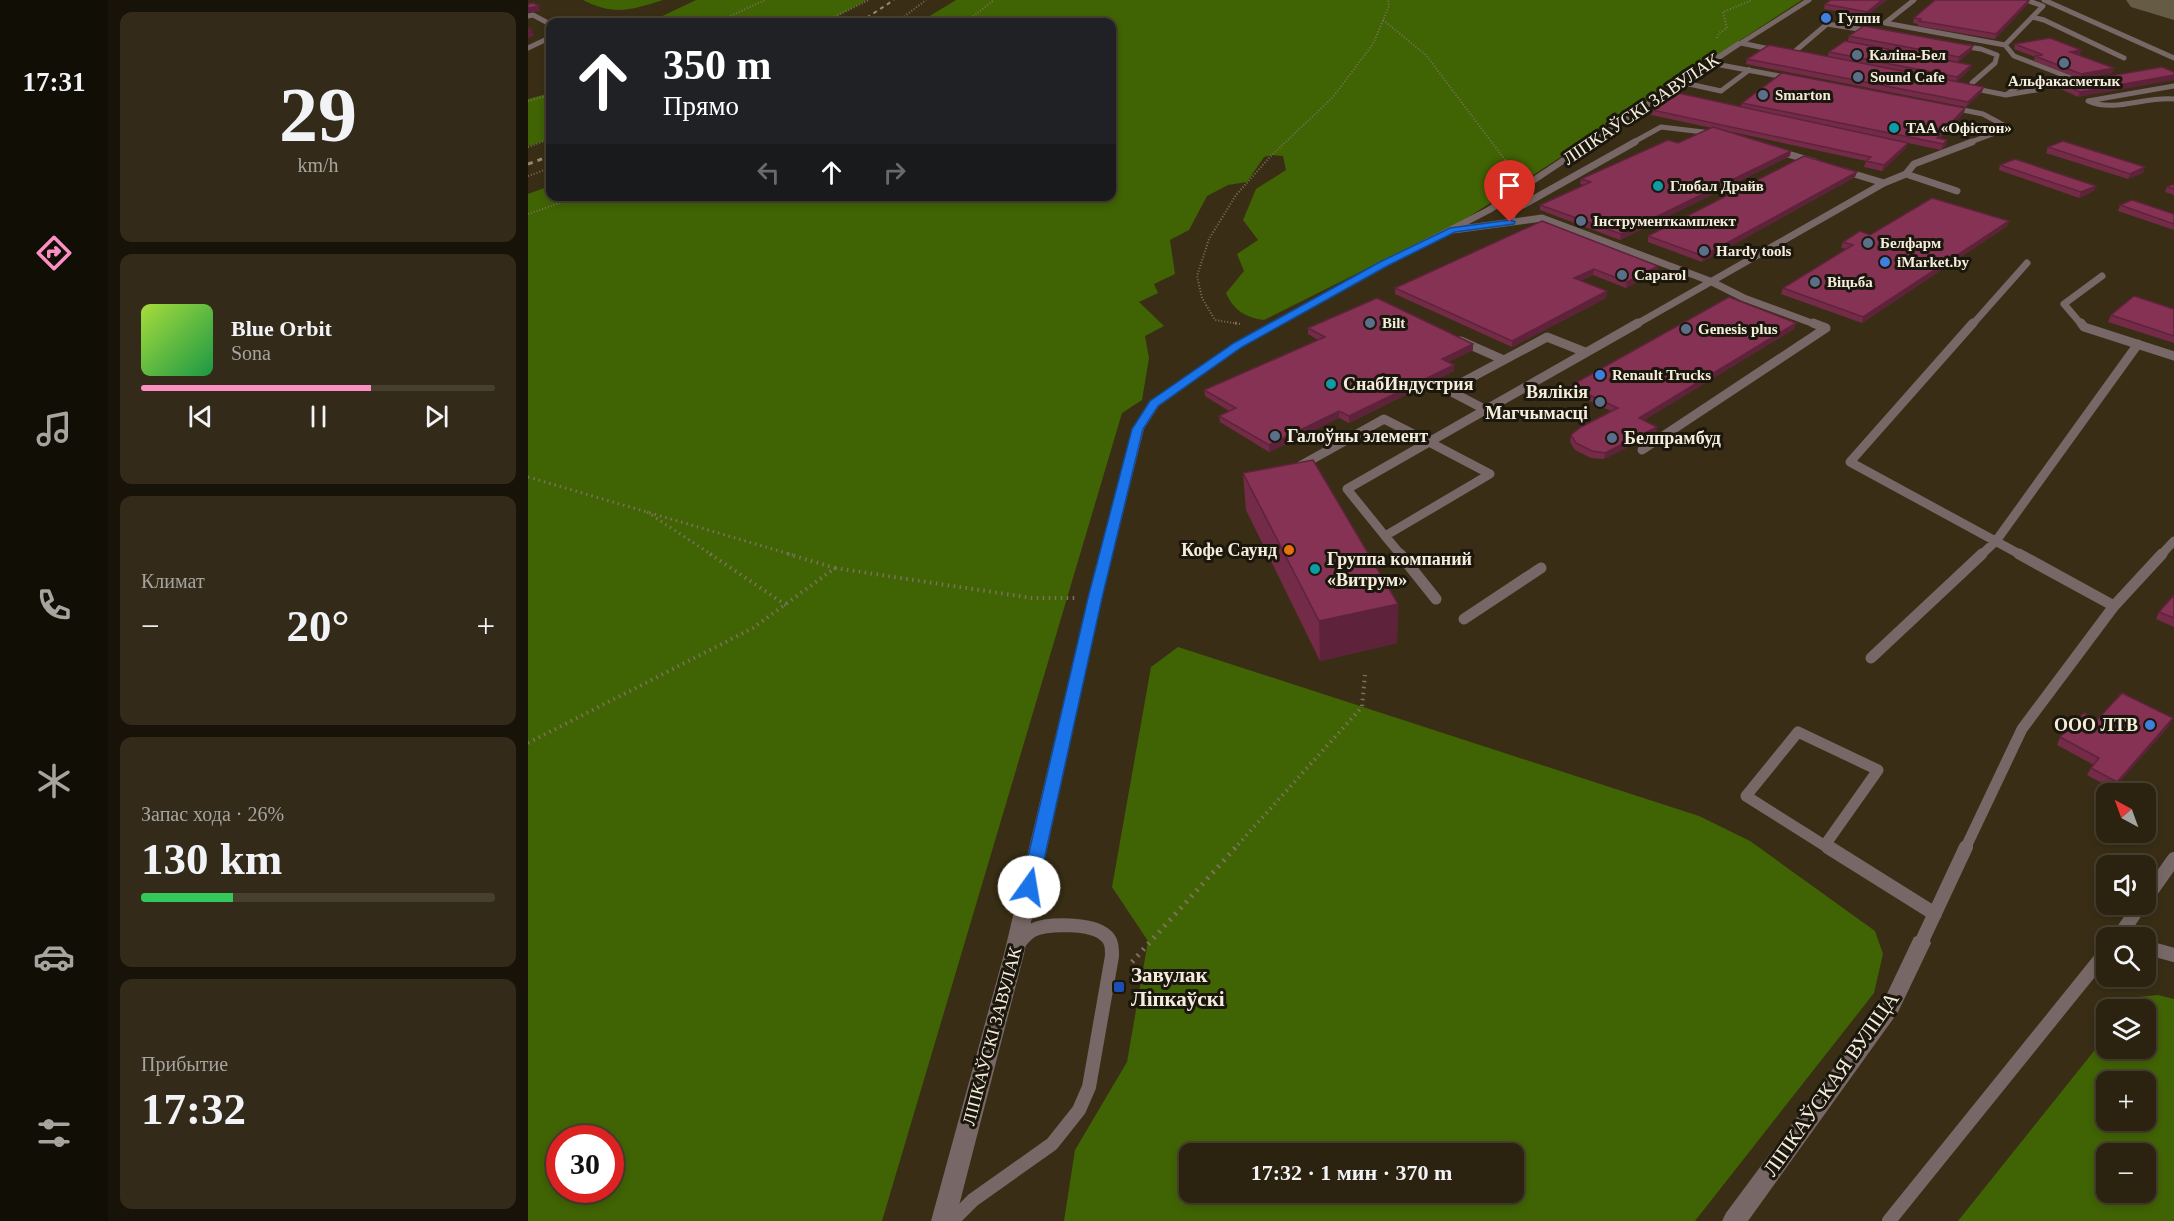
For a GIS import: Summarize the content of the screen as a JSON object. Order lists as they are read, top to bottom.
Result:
{
  "streets": {
    "street": ["ЛІПКАЎСКІ ЗАВУЛАК", "ЛІПКАЎСКАЯ ВУЛІЦА"]
  },
  "places": {
    "other": [
      "Гуппи",
      "Каліна-Бел",
      "Альфакасметык",
      "Sound Cafe",
      "Smarton",
      "ТАА «Офістон»",
      "Глобал Драйв",
      "Інструменткамплект",
      "Белфарм",
      "Hardy tools",
      "iMarket.by",
      "Caparol",
      "Віцьба",
      "Bilt",
      "Genesis plus",
      "Renault Trucks",
      "СнабИндустрия",
      "Вялікія Магчымасці",
      "Галоўны элемент",
      "Белпрамбуд",
      "Кофе Саунд",
      "Группа компаний «Витрум»",
      "ООО ЛТВ"
    ],
    "transit": ["Завулак Ліпкаўскі"]
  },
  "north": "top left",
  "page": {
    "tabs": "17:31",
    "tile": [
      ["29", "km/h"],
      "Климат",
      ["Запас хода · 26%", "130 km"],
      ["Прибытие", "17:32"]
    ],
    "turn": ["350 m", "Прямо"],
    "song": ["Blue Orbit", "Sona"],
    "heat": ["−", "20°", "+"],
    "map_buttons": ["+", "−"],
    "limit": "30",
    "trip": "17:32 · 1 мин · 370 m"
  }
}
